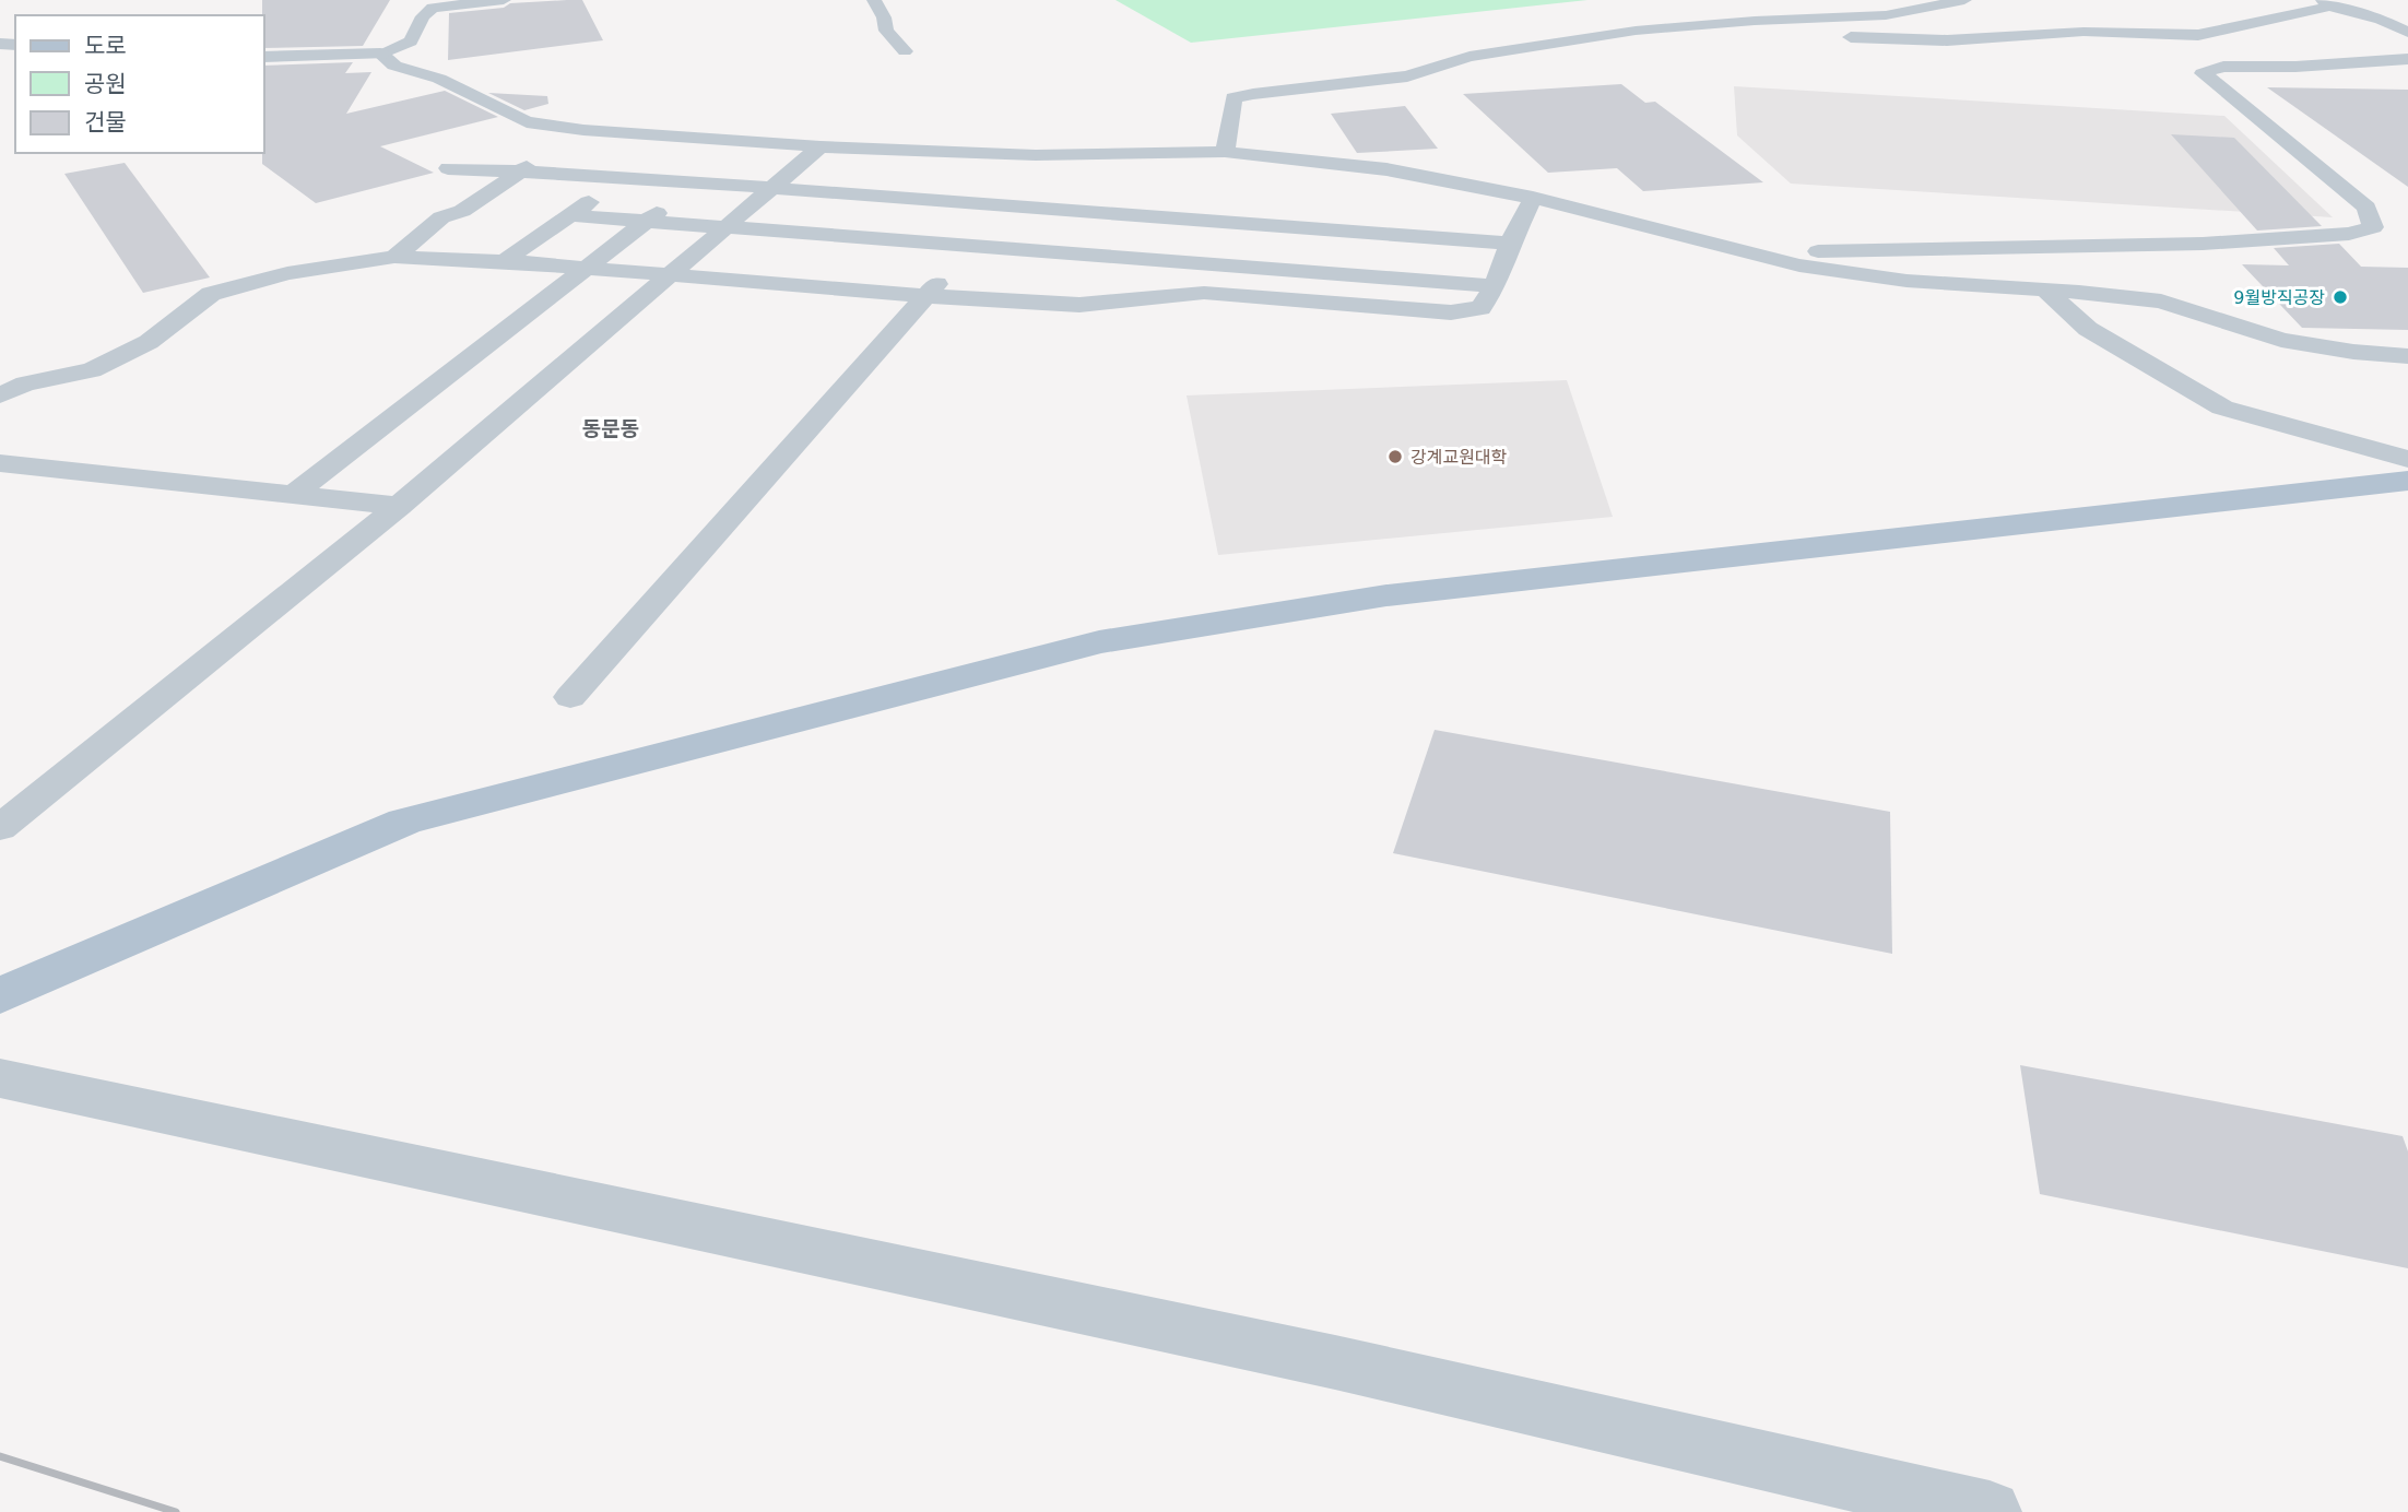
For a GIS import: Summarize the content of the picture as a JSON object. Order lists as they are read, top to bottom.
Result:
{
  "districts": ["동문동"],
  "places": ["9월방직공장", "강계교원대학"],
  "legend": ["도로", "공원", "건물"]
}
